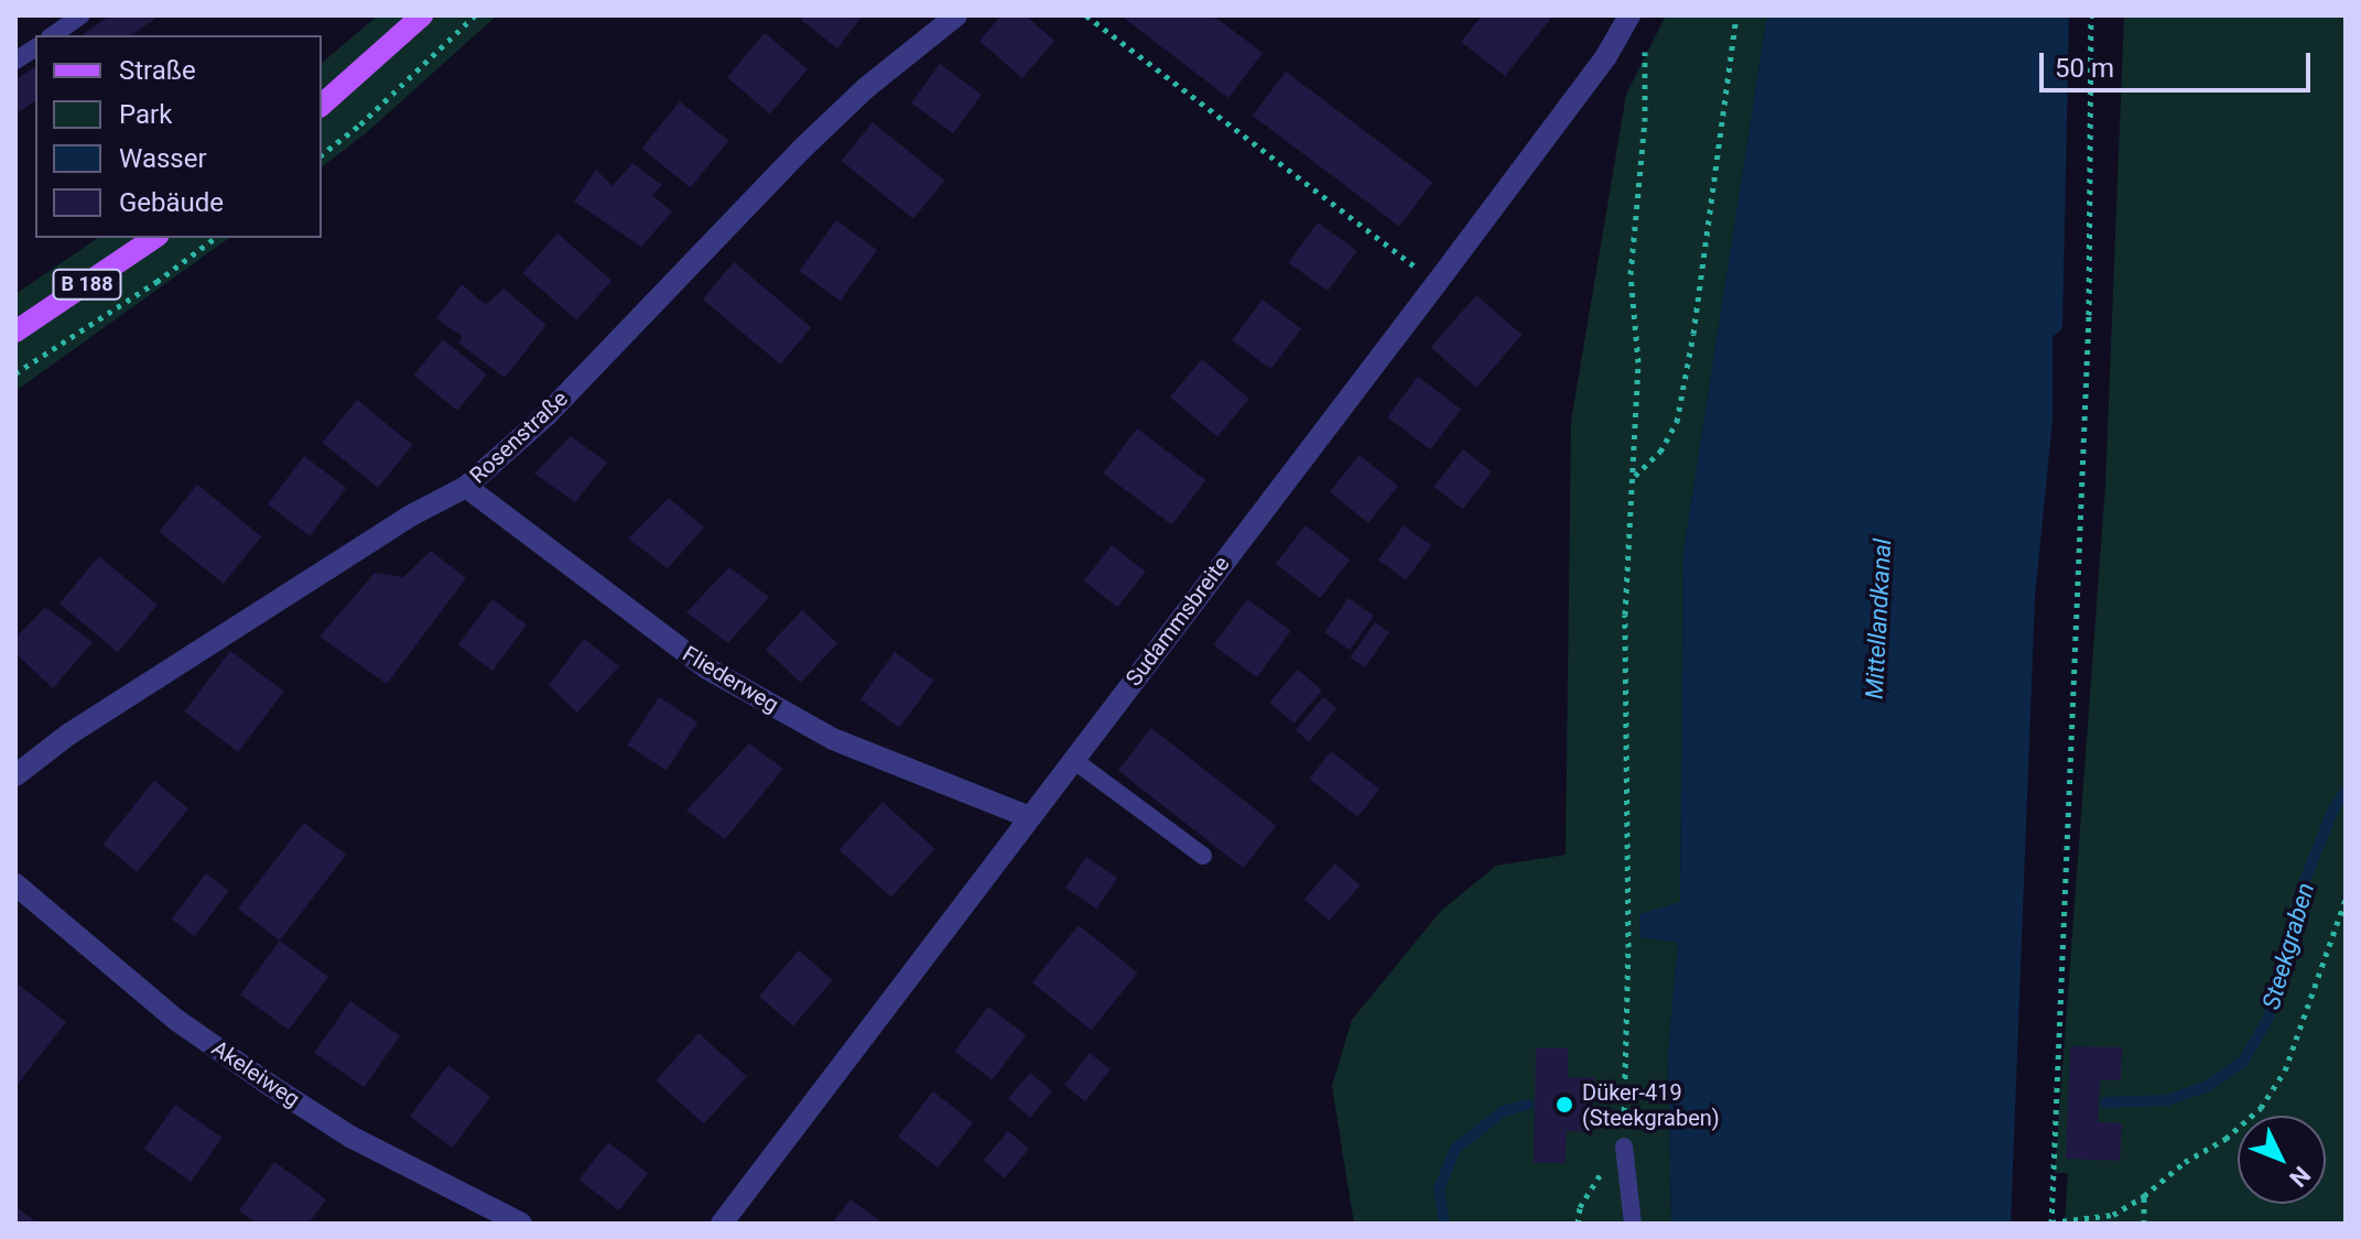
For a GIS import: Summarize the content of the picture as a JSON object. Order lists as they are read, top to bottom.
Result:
{
  "streets": {
    "main road": ["B 188"],
    "street": [
      "Rosenstraße",
      "Sudammsbreite",
      "Fliederweg",
      "Akeleiweg"
    ]
  },
  "crossings": [
    ["Rosenstraße", "Fliederweg"],
    ["Sudammsbreite", "Fliederweg"]
  ],
  "water": ["Mittellandkanal", "Steekgraben"],
  "places": ["Düker-419 (Steekgraben)"],
  "legend": [
    "Straße",
    "Park",
    "Wasser",
    "Gebäude"
  ],
  "scale_bar": "50 m",
  "north": "bottom right"
}
